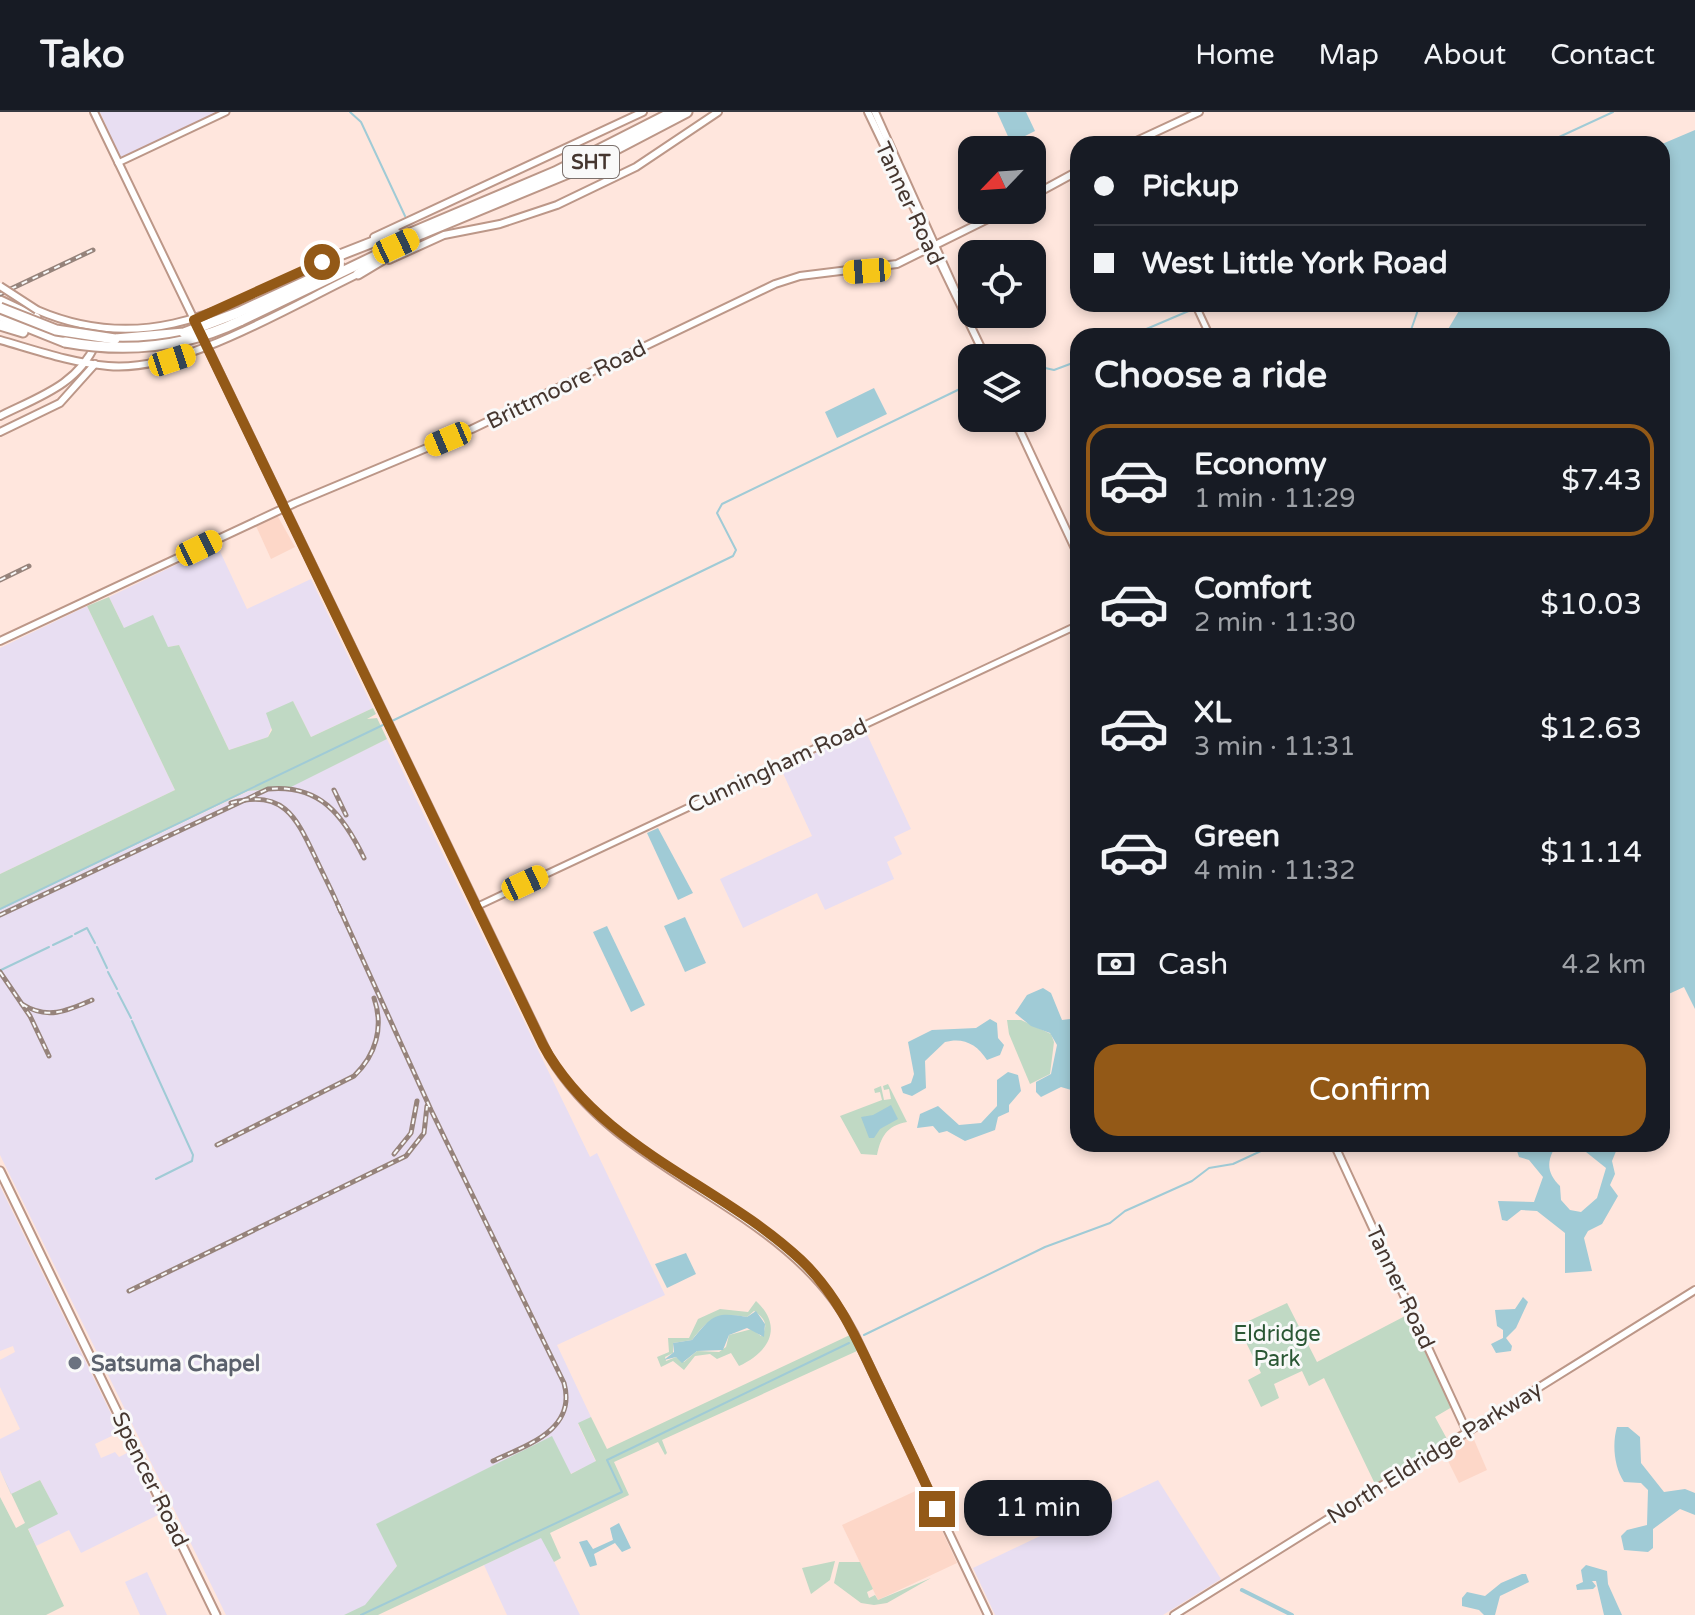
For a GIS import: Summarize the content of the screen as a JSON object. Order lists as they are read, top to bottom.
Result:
{
  "streets": {
    "highway": ["SHT"],
    "main road": [
      "Tanner Road",
      "Brittmoore Road",
      "North Eldridge Parkway",
      "Spencer Road"
    ],
    "street": ["Cunningham Road"]
  },
  "crossings": [
    ["Tanner Road", "Brittmoore Road"],
    ["Tanner Road", "North Eldridge Parkway"]
  ],
  "parks": ["Eldridge Park"],
  "places": ["Satsuma Chapel"],
  "north": "bottom left",
  "page": {
    "header": "Tako",
    "nav": [
      "Home",
      "Map",
      "About",
      "Contact"
    ],
    "banner": ["Pickup", "West Little York Road"],
    "heading": "Choose a ride",
    "list": [
      {
        "name": "Economy",
        "note": "1 min · 11:29",
        "value": "$7.43"
      },
      {
        "name": "Comfort",
        "note": "2 min · 11:30",
        "value": "$10.03"
      },
      {
        "name": "XL",
        "note": "3 min · 11:31",
        "value": "$12.63"
      },
      {
        "name": "Green",
        "note": "4 min · 11:32",
        "value": "$11.14"
      }
    ],
    "pay": ["Cash", "4.2 km"],
    "buttons": "Confirm",
    "bubble": "11 min"
  }
}
